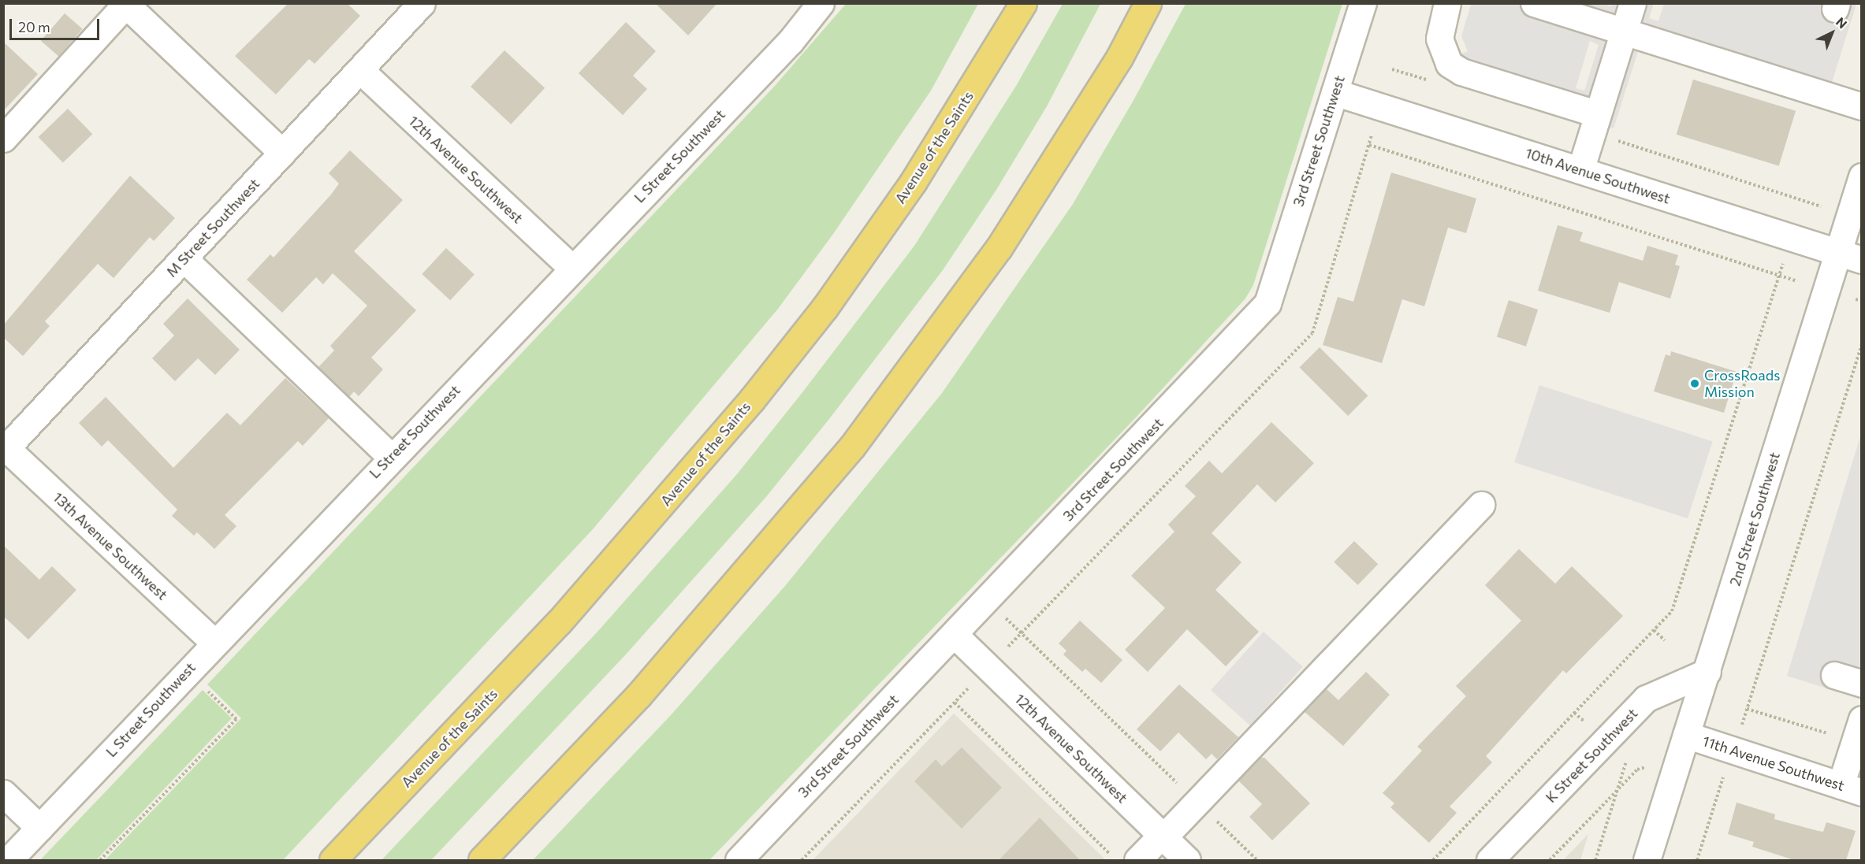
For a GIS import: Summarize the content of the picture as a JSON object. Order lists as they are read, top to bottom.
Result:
{
  "streets": {
    "highway": ["Avenue of the Saints"],
    "street": [
      "3rd Street Southwest",
      "L Street Southwest",
      "12th Avenue Southwest",
      "10th Avenue Southwest",
      "M Street Southwest",
      "2nd Street Southwest",
      "13th Avenue Southwest",
      "K Street Southwest",
      "11th Avenue Southwest"
    ]
  },
  "crossings": [
    ["3rd Street Southwest", "12th Avenue Southwest"],
    ["3rd Street Southwest", "10th Avenue Southwest"],
    ["L Street Southwest", "12th Avenue Southwest"],
    ["L Street Southwest", "13th Avenue Southwest"],
    ["12th Avenue Southwest", "M Street Southwest"],
    ["10th Avenue Southwest", "2nd Street Southwest"],
    ["M Street Southwest", "13th Avenue Southwest"],
    ["2nd Street Southwest", "K Street Southwest"],
    ["2nd Street Southwest", "11th Avenue Southwest"]
  ],
  "places": ["CrossRoads Mission"],
  "scale_bar": "20 m",
  "north": "top right"
}
